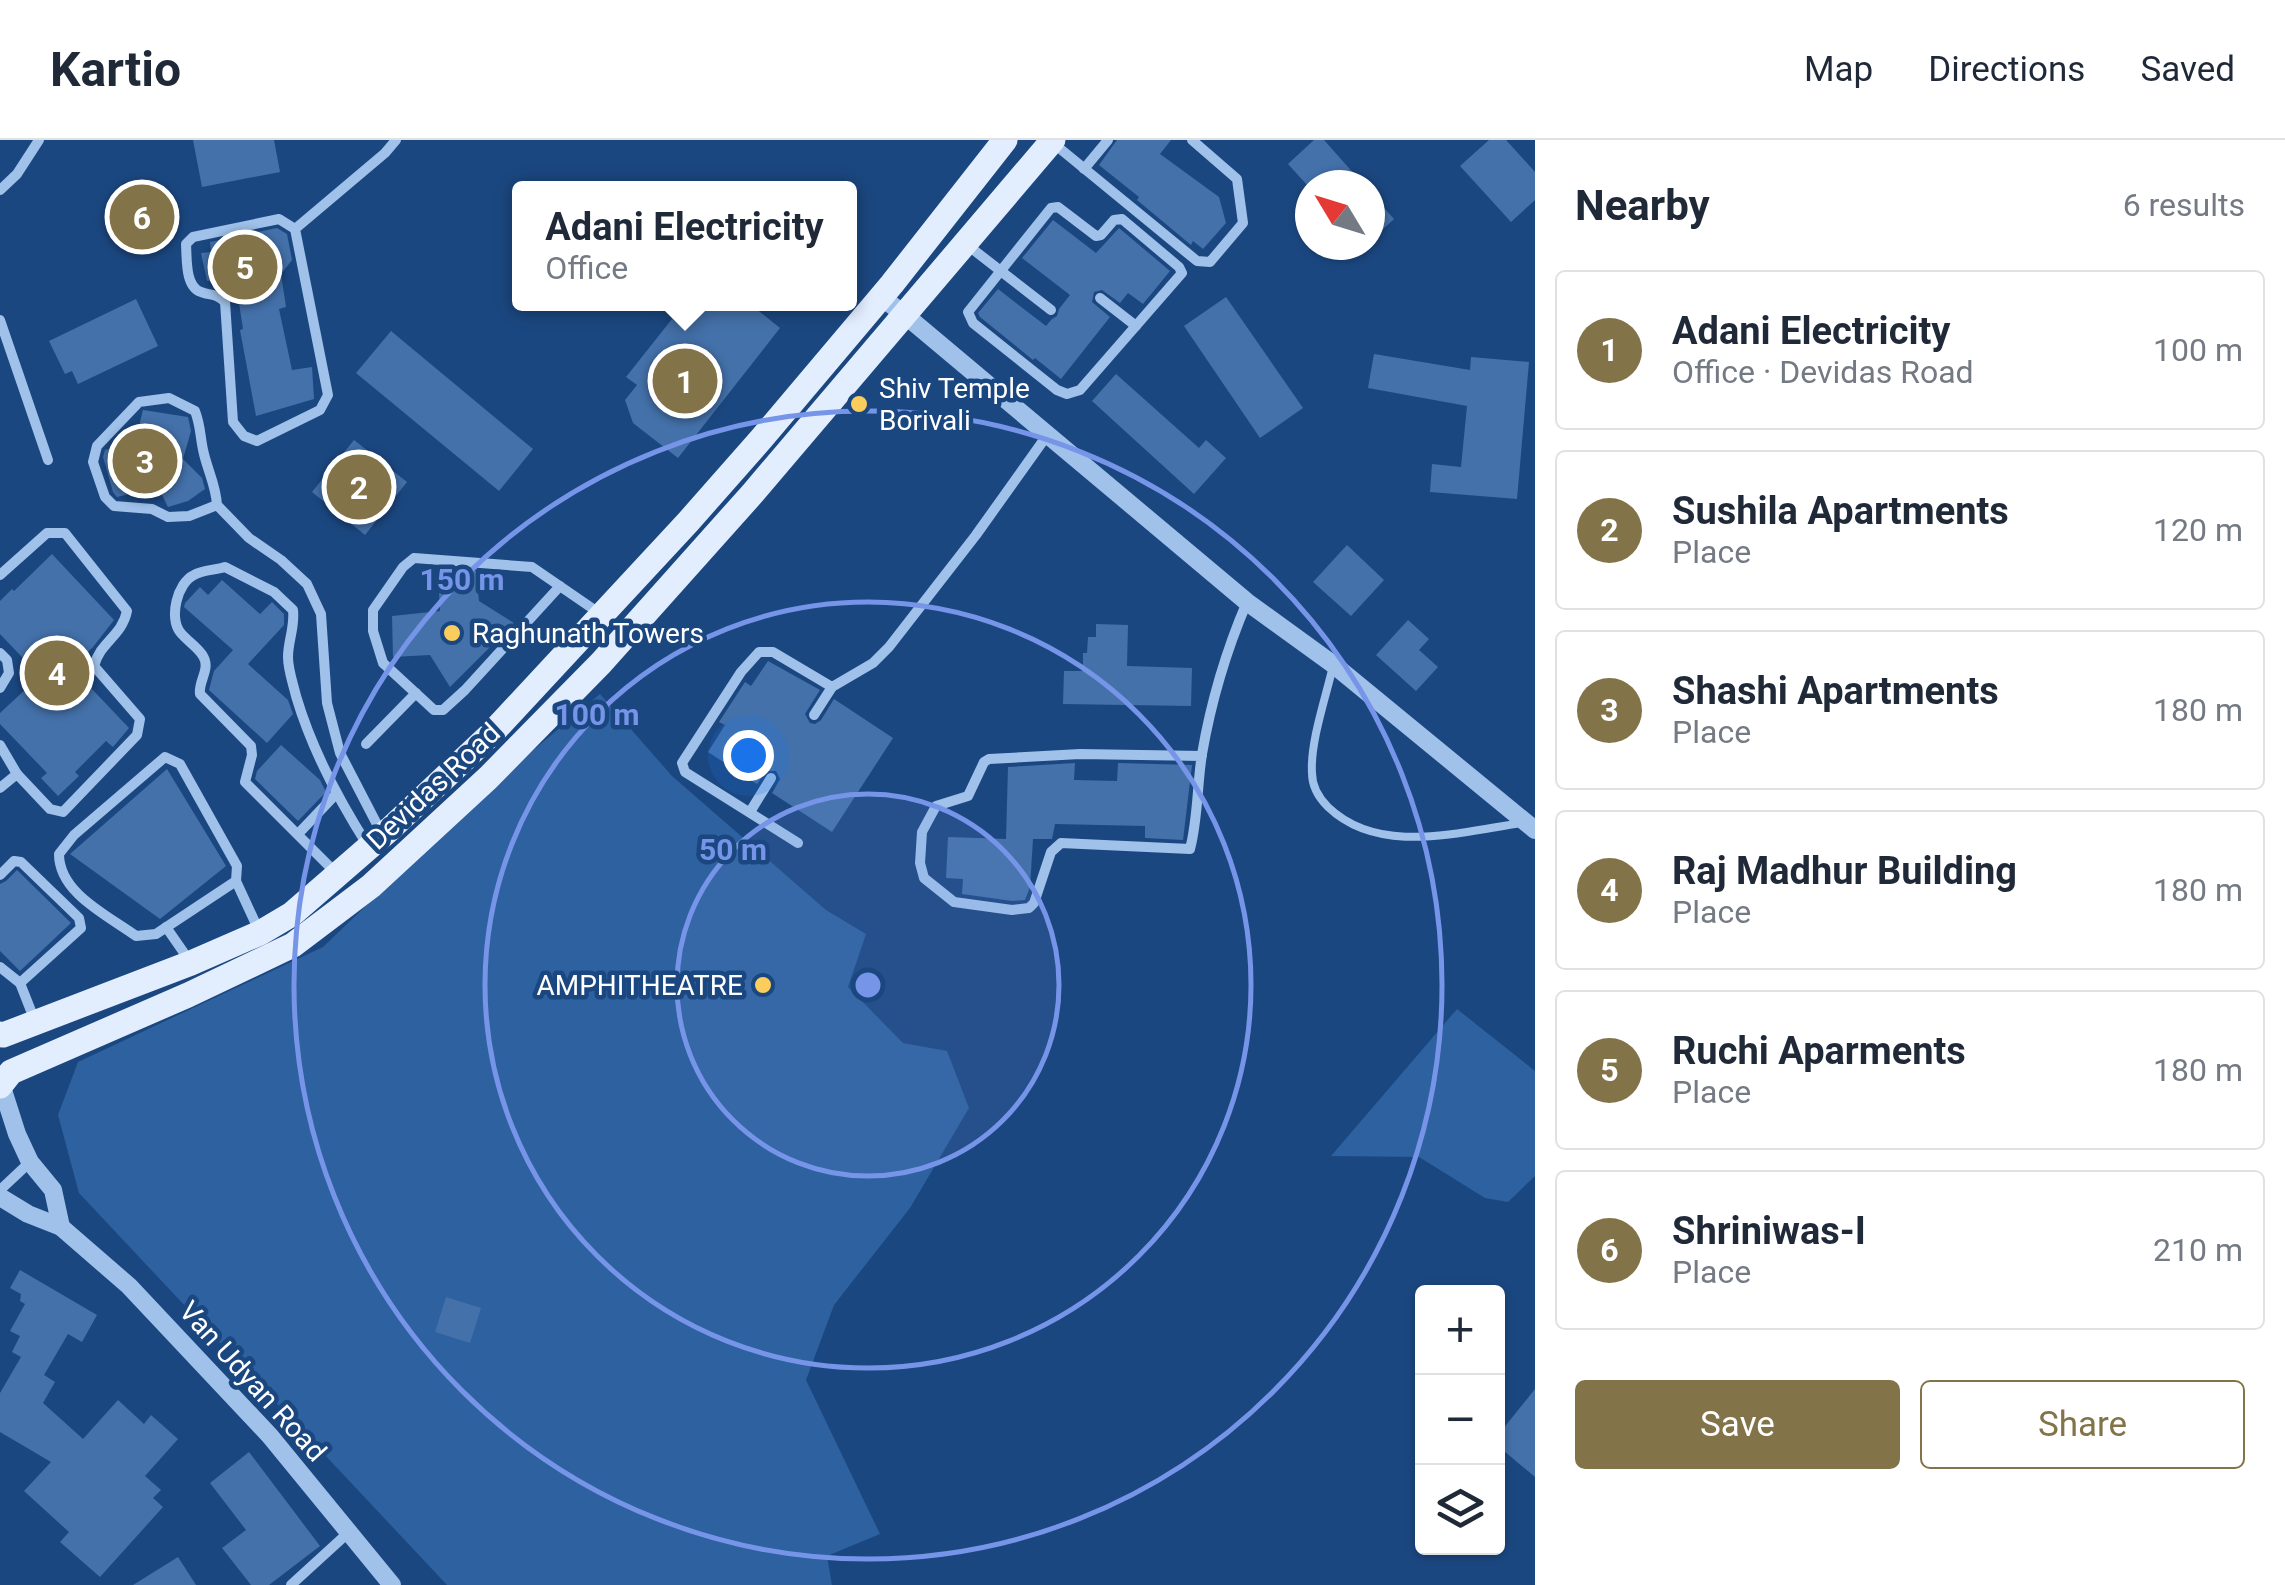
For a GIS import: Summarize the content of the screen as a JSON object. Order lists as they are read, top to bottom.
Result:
{
  "streets": {
    "main road": ["Devidas Road"],
    "street": ["Van Udyan Road"]
  },
  "places": ["Shiv Temple Borivali", "Raghunath Towers", "AMPHITHEATRE"],
  "north": "top left",
  "page": {
    "header": "Kartio",
    "nav": ["Map", "Directions", "Saved"],
    "heading": ["Nearby", "6 results"],
    "pins": [
      "6",
      "5",
      "1",
      "3",
      "2",
      "4"
    ],
    "popup": ["Adani Electricity", "Office"],
    "list": [
      {
        "mark": "1",
        "name": "Adani Electricity",
        "note": "Office · Devidas Road",
        "value": "100 m"
      },
      {
        "mark": "2",
        "name": "Sushila Apartments",
        "note": "Place",
        "value": "120 m"
      },
      {
        "mark": "3",
        "name": "Shashi Apartments",
        "note": "Place",
        "value": "180 m"
      },
      {
        "mark": "4",
        "name": "Raj Madhur Building",
        "note": "Place",
        "value": "180 m"
      },
      {
        "mark": "5",
        "name": "Ruchi Aparments",
        "note": "Place",
        "value": "180 m"
      },
      {
        "mark": "6",
        "name": "Shriniwas-I",
        "note": "Place",
        "value": "210 m"
      }
    ],
    "map_buttons": ["+", "−"],
    "buttons": ["Save", "Share"]
  },
  "rings": ["150 m", "100 m", "50 m"]
}
